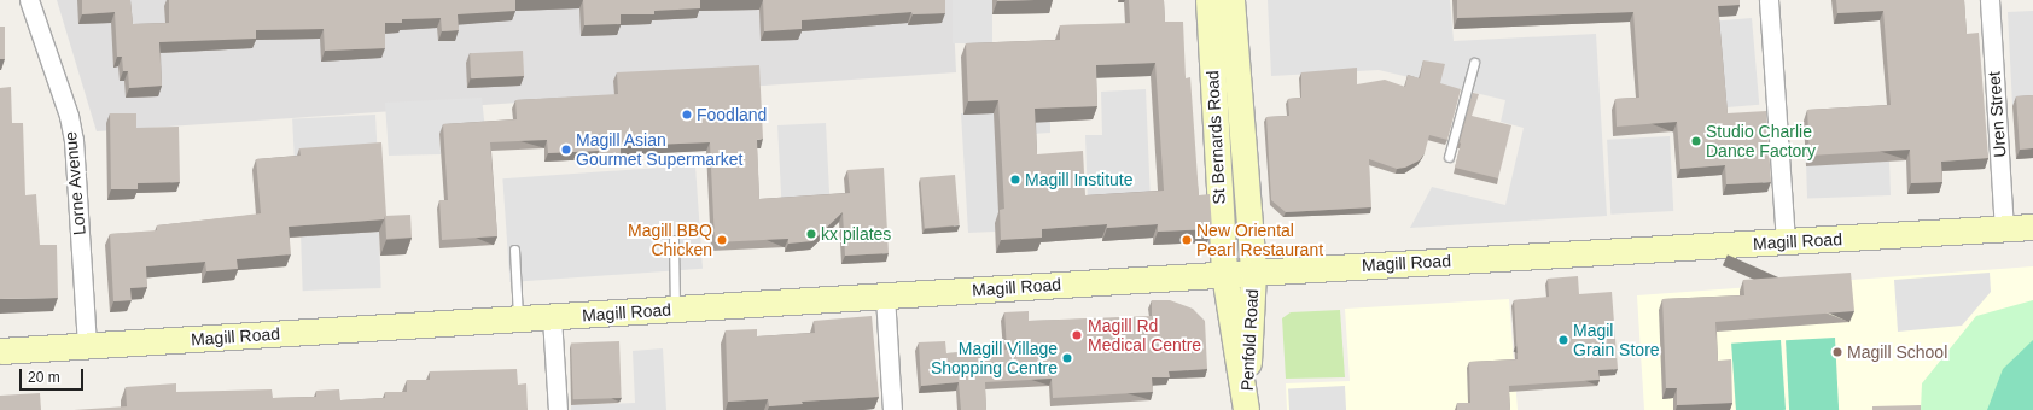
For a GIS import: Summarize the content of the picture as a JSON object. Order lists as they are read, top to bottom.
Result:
{
  "streets": {
    "main road": ["St Bernards Road", "Magill Road", "Penfold Road"],
    "street": ["Uren Street", "Lorne Avenue"]
  },
  "crossings": [
    ["Uren Street", "Magill Road"],
    ["St Bernards Road", "Magill Road"],
    ["St Bernards Road", "Penfold Road"],
    ["Lorne Avenue", "Magill Road"],
    ["Magill Road", "Penfold Road"]
  ],
  "places": [
    "Foodland",
    "Studio Charlie Dance Factory",
    "Magill Asian Gourmet Supermarket",
    "Magill Institute",
    "kx pilates",
    "Magill BBQ Chicken",
    "New Oriental Pearl Restaurant",
    "Magill Rd Medical Centre",
    "Magil Grain Store",
    "Magill School",
    "Magill Village Shopping Centre"
  ],
  "scale_bar": "20 m"
}
